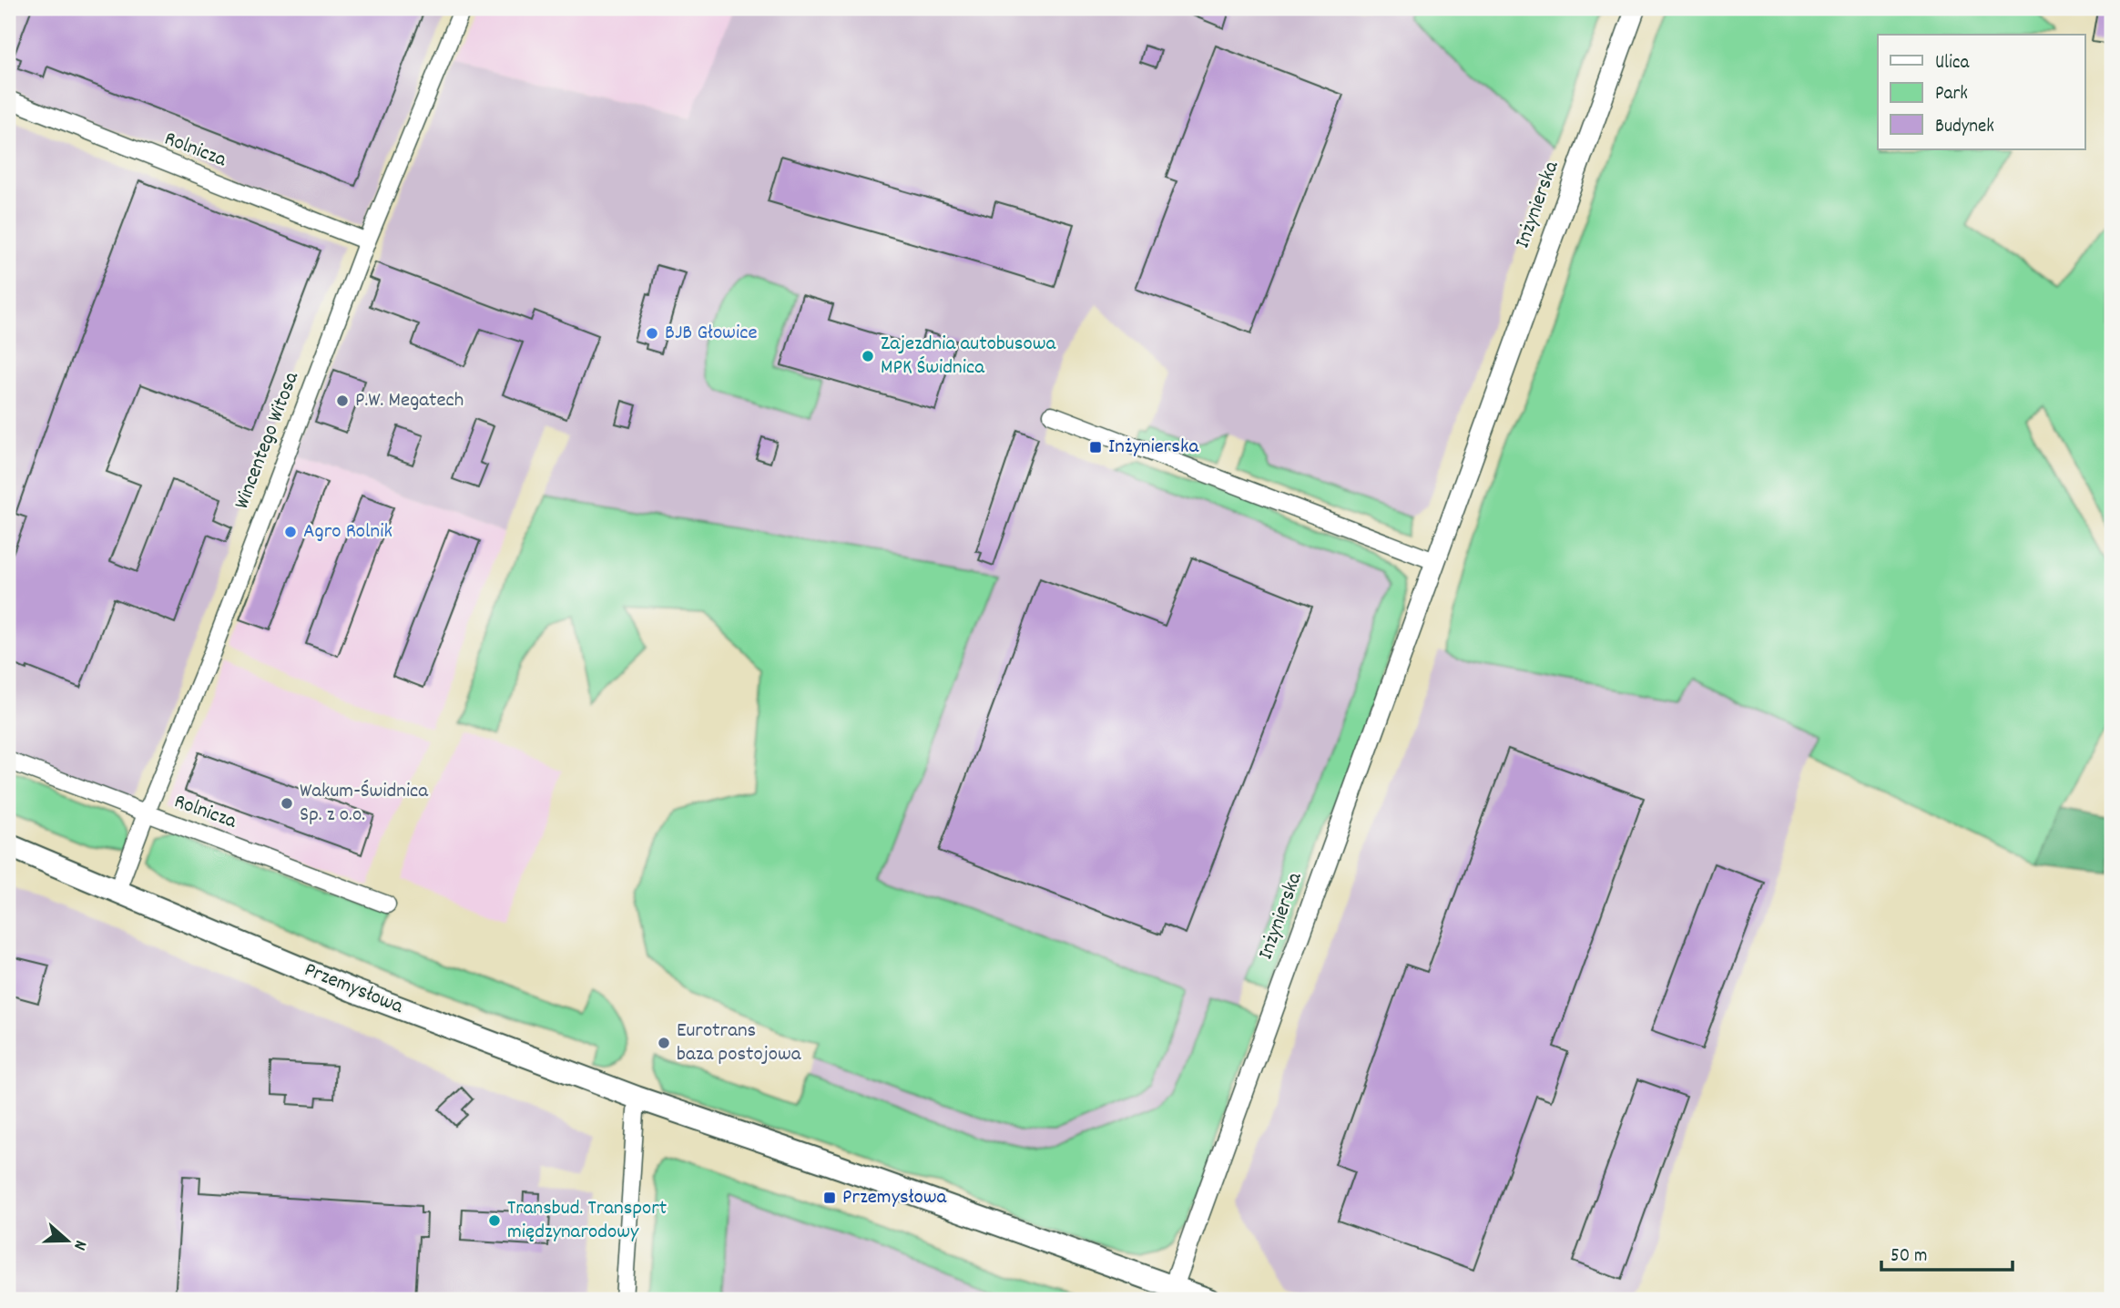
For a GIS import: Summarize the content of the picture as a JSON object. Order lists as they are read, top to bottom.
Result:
{
  "streets": {
    "main road": ["Przemysłowa"],
    "street": ["Rolnicza", "Inżynierska", "Wincentego Witosa"]
  },
  "crossings": [
    ["Rolnicza", "Wincentego Witosa"],
    ["Inżynierska", "Przemysłowa"],
    ["Wincentego Witosa", "Przemysłowa"]
  ],
  "places": {
    "other": [
      "BJB Głowice",
      "Zajezdnia autobusowa MPK Świdnica",
      "P.W. Megatech",
      "Agro Rolnik",
      "Wakum-Świdnica Sp. z o.o.",
      "Eurotrans baza postojowa",
      "Transbud. Transport międzynarodowy"
    ],
    "transit": ["Inżynierska", "Przemysłowa"]
  },
  "legend": ["Ulica", "Park", "Budynek"],
  "scale_bar": "50 m",
  "north": "right"
}
